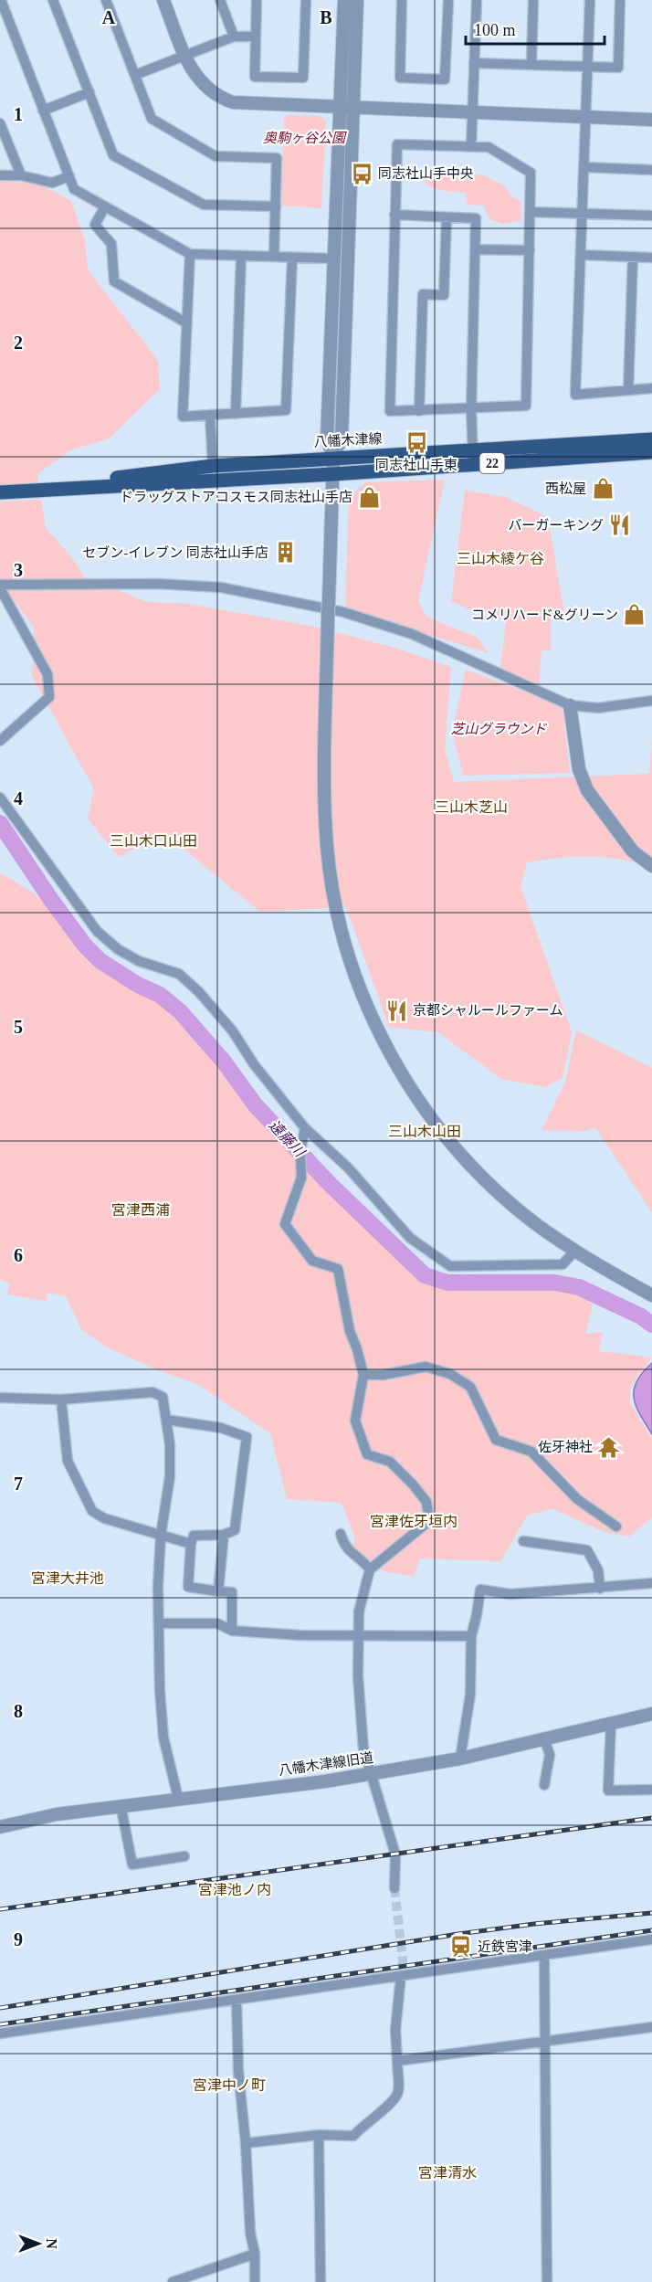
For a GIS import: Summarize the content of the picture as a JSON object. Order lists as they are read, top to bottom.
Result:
{
  "streets": {
    "main road": ["八幡木津線", "22"],
    "street": ["八幡木津線旧道"]
  },
  "districts": [
    "三山木綾ケ谷",
    "三山木芝山",
    "三山木口山田",
    "三山木山田",
    "宮津西浦",
    "宮津佐牙垣内",
    "宮津大井池",
    "宮津池ノ内",
    "宮津中ノ町",
    "宮津清水"
  ],
  "water": ["遠藤川"],
  "parks": ["奥駒ヶ谷公園", "芝山グラウンド"],
  "places": {
    "bus stop": ["同志社山手中央", "同志社山手東"],
    "shop": ["西松屋", "ドラッグストアコスモス同志社山手店", "コメリハード&グリーン"],
    "restaurant": ["バーガーキング", "京都シャルールファーム"],
    "building": ["セブン-イレブン 同志社山手店"],
    "temple": ["佐牙神社"],
    "station": ["近鉄宮津"]
  },
  "scale_bar": "100 m",
  "north": "right",
  "grid": {
    "columns": ["A", "B"],
    "rows": [
      "1",
      "2",
      "3",
      "4",
      "5",
      "6",
      "7",
      "8",
      "9"
    ]
  }
}
